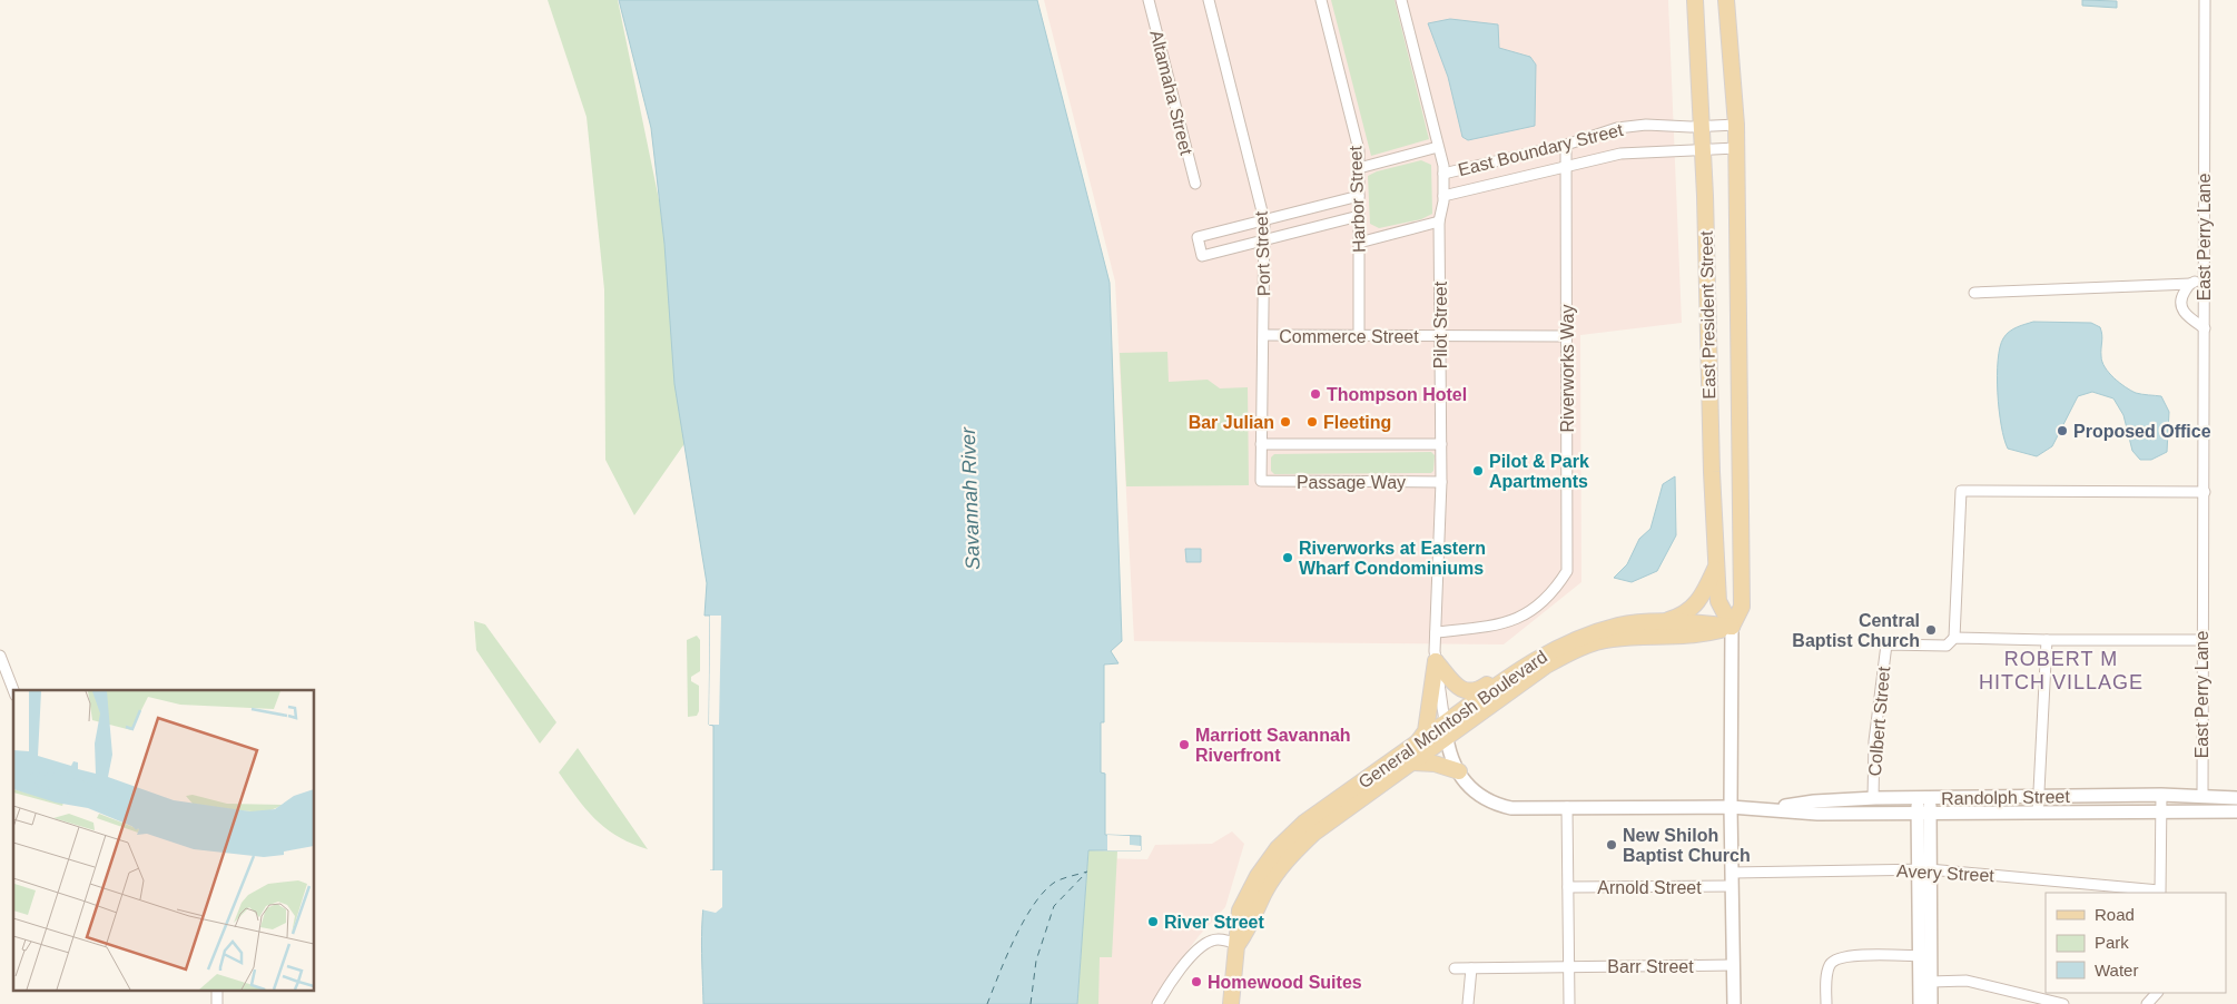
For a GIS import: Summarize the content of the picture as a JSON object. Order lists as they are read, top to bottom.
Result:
{
  "streets": {
    "main road": ["East President Street", "General McIntosh Boulevard"],
    "street": [
      "Altamaha Street",
      "East Boundary Street",
      "Harbor Street",
      "East Perry Lane",
      "Port Street",
      "Pilot Street",
      "Commerce Street",
      "Riverworks Way",
      "Passage Way",
      "Colbert Street",
      "Randolph Street",
      "Avery Street",
      "Arnold Street",
      "Barr Street"
    ]
  },
  "crossings": [
    ["East Boundary Street", "Harbor Street"],
    ["East Boundary Street", "East President Street"],
    ["East Boundary Street", "Pilot Street"],
    ["East Boundary Street", "Riverworks Way"],
    ["Harbor Street", "Commerce Street"],
    ["East Perry Lane", "Randolph Street"],
    ["Port Street", "Commerce Street"],
    ["Port Street", "Passage Way"],
    ["East President Street", "General McIntosh Boulevard"],
    ["East President Street", "Randolph Street"],
    ["East President Street", "Avery Street"],
    ["East President Street", "Arnold Street"],
    ["East President Street", "Barr Street"],
    ["Pilot Street", "Commerce Street"],
    ["Pilot Street", "Riverworks Way"],
    ["Pilot Street", "Passage Way"],
    ["Pilot Street", "General McIntosh Boulevard"],
    ["Pilot Street", "Randolph Street"],
    ["Commerce Street", "Riverworks Way"],
    ["General McIntosh Boulevard", "Randolph Street"],
    ["Colbert Street", "Randolph Street"]
  ],
  "districts": ["ROBERT M HITCH VILLAGE"],
  "water": ["Savannah River"],
  "places": [
    "Thompson Hotel",
    "Bar Julian",
    "Fleeting",
    "Proposed Office",
    "Pilot & Park Apartments",
    "Riverworks at Eastern Wharf Condominiums",
    "Central Baptist Church",
    "Marriott Savannah Riverfront",
    "New Shiloh Baptist Church",
    "River Street",
    "Homewood Suites"
  ],
  "legend": ["Road", "Park", "Water"]
}
